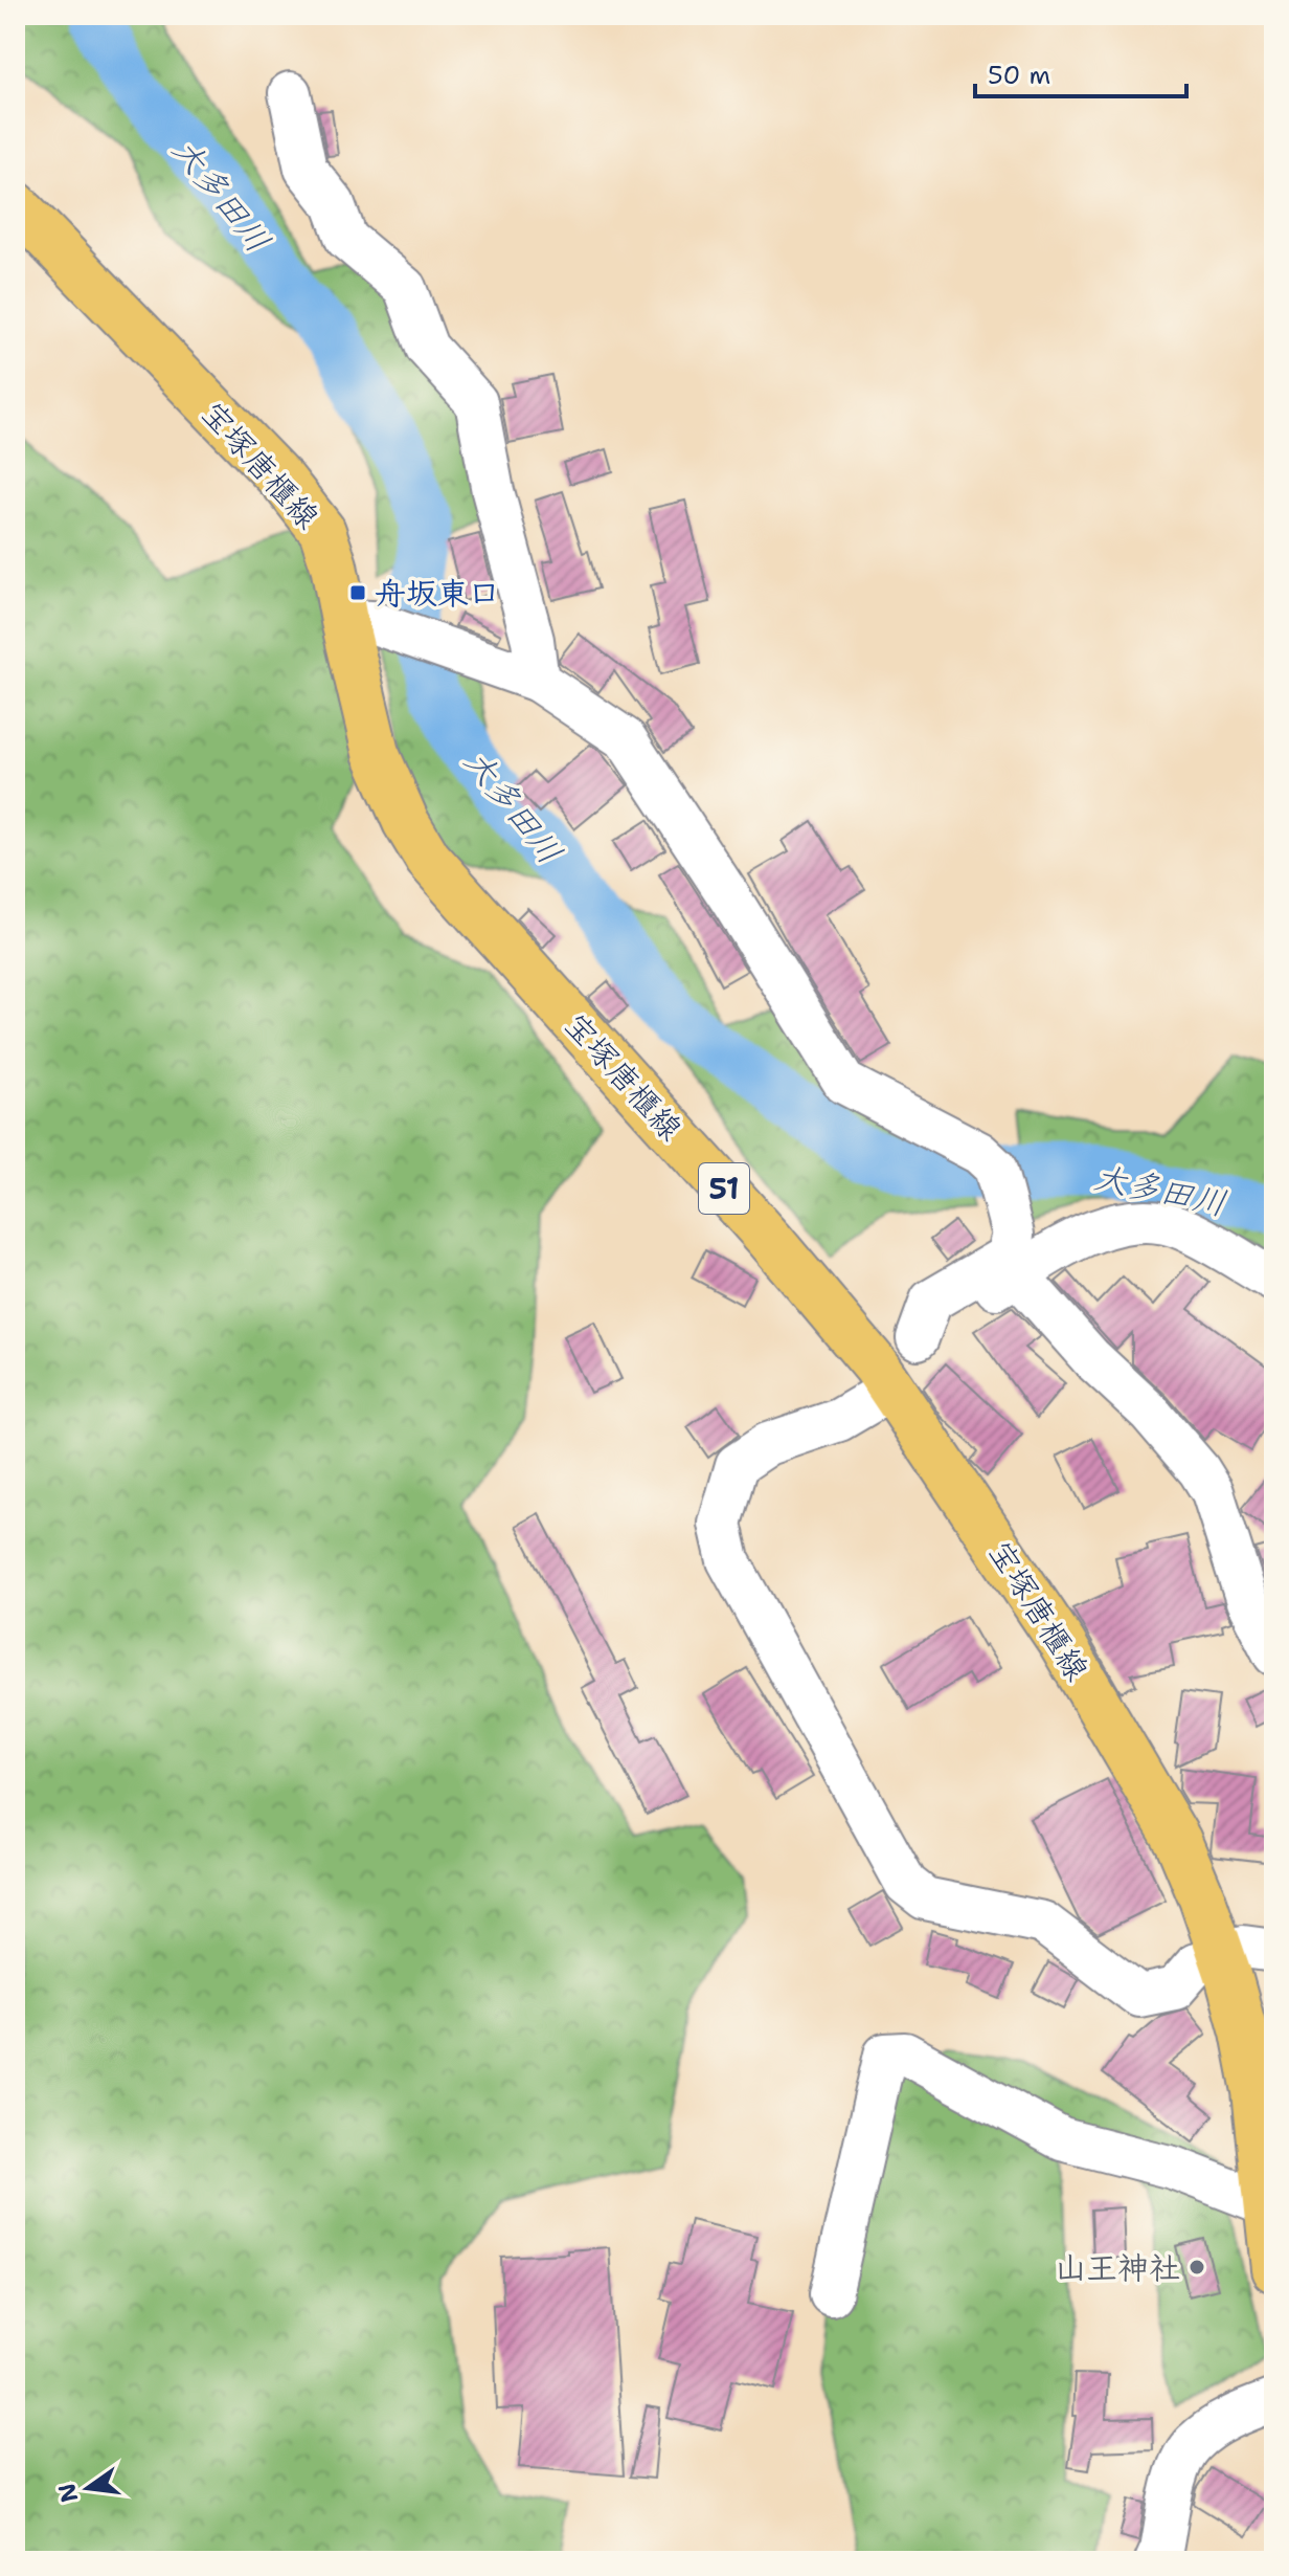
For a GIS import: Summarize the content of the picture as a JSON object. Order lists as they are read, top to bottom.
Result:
{
  "streets": {
    "main road": ["宝塚唐櫃線", "51"]
  },
  "water": ["大多田川"],
  "places": {
    "transit": ["舟坂東口"],
    "other": ["山王神社"]
  },
  "scale_bar": "50 m",
  "north": "left"
}
